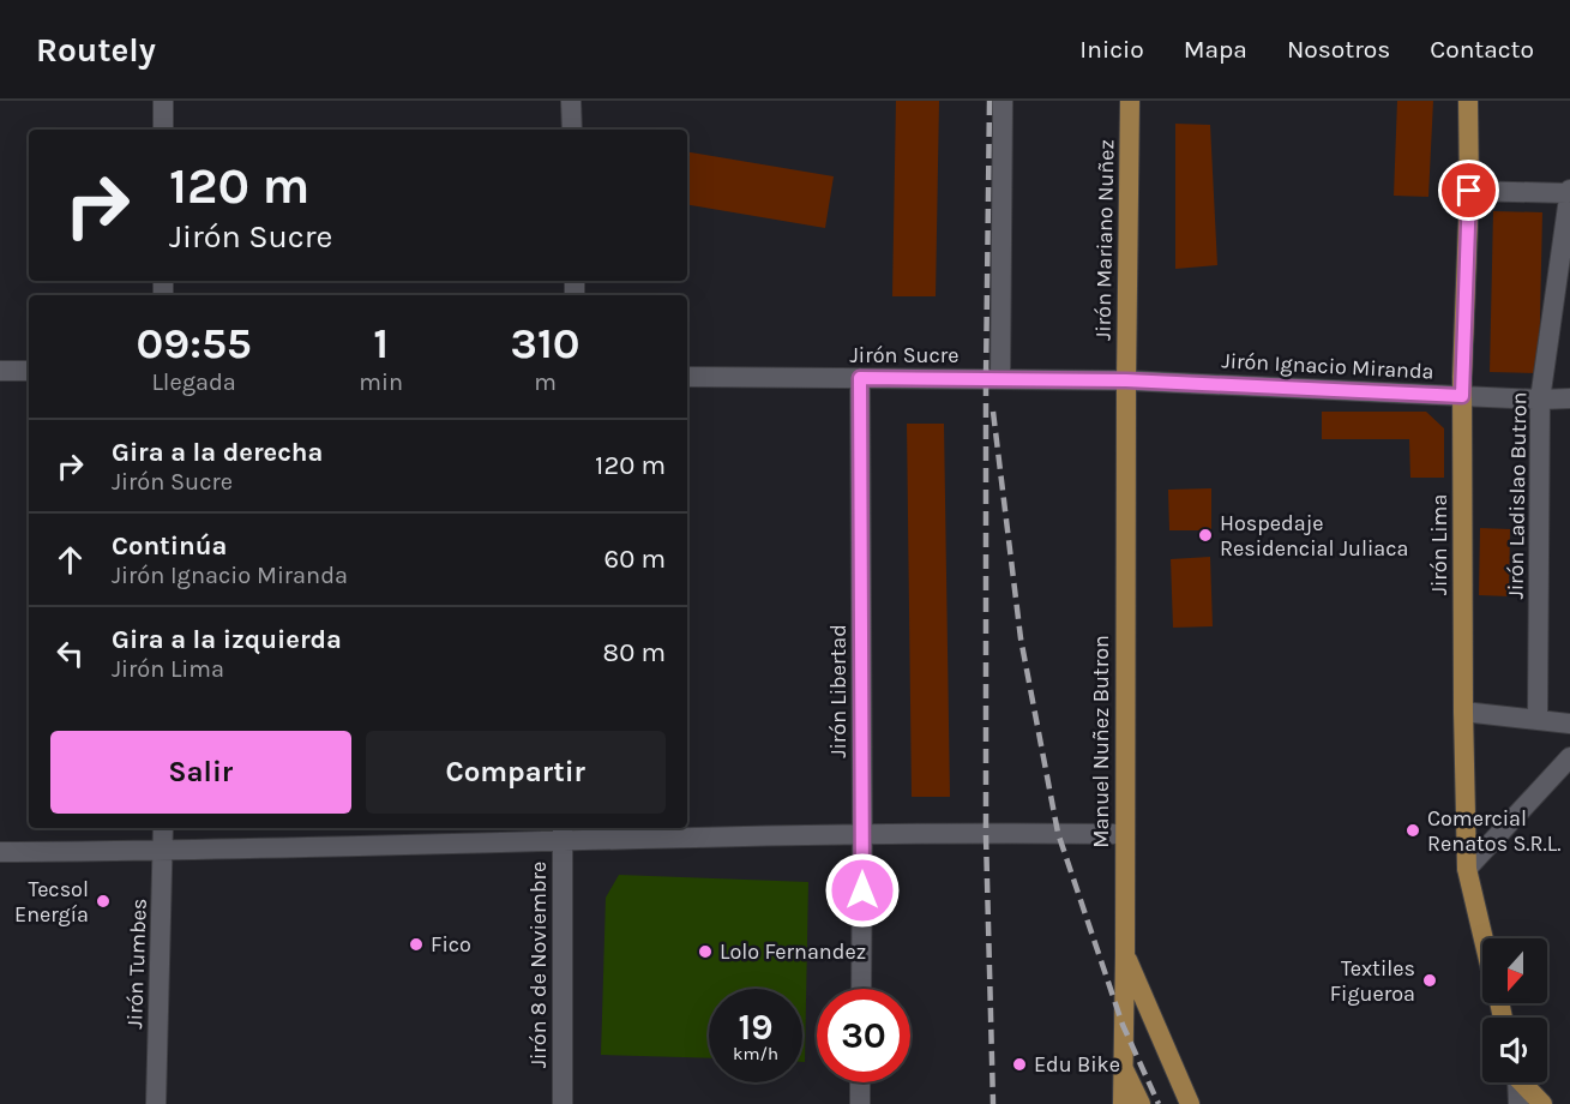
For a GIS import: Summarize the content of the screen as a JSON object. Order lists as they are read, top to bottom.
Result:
{
  "streets": {
    "main road": ["Jirón Mariano Nuñez", "Jirón Lima", "Manuel Nuñez Butron"],
    "street": [
      "Jirón Sucre",
      "Jirón Ignacio Miranda",
      "Jirón Ladislao Butron",
      "Jirón Libertad",
      "Jirón Tumbes",
      "Jirón 8 de Noviembre"
    ]
  },
  "crossings": [
    ["Jirón Mariano Nuñez", "Jirón Sucre"],
    ["Jirón Mariano Nuñez", "Jirón Ignacio Miranda"],
    ["Jirón Mariano Nuñez", "Manuel Nuñez Butron"],
    ["Jirón Sucre", "Jirón Ignacio Miranda"],
    ["Jirón Sucre", "Jirón Libertad"],
    ["Jirón Sucre", "Manuel Nuñez Butron"],
    ["Jirón Ignacio Miranda", "Jirón Ladislao Butron"],
    ["Jirón Ignacio Miranda", "Jirón Lima"],
    ["Jirón Ignacio Miranda", "Manuel Nuñez Butron"]
  ],
  "places": [
    "Hospedaje Residencial Juliaca",
    "Comercial Renatos S.R.L.",
    "Tecsol Energía",
    "Fico",
    "Lolo Fernandez",
    "Textiles Figueroa",
    "Edu Bike"
  ],
  "north": "bottom",
  "page": {
    "header": "Routely",
    "nav": [
      "Inicio",
      "Mapa",
      "Nosotros",
      "Contacto"
    ],
    "turn": ["120 m", "Jirón Sucre"],
    "eta": [
      "09:55",
      "Llegada",
      "1",
      "min",
      "310",
      "m"
    ],
    "list": [
      {
        "name": "Gira a la derecha",
        "note": "Jirón Sucre",
        "value": "120 m"
      },
      {
        "name": "Continúa",
        "note": "Jirón Ignacio Miranda",
        "value": "60 m"
      },
      {
        "name": "Gira a la izquierda",
        "note": "Jirón Lima",
        "value": "80 m"
      }
    ],
    "buttons": ["Salir", "Compartir"],
    "speed": "19 km/h",
    "limit": "30"
  }
}
